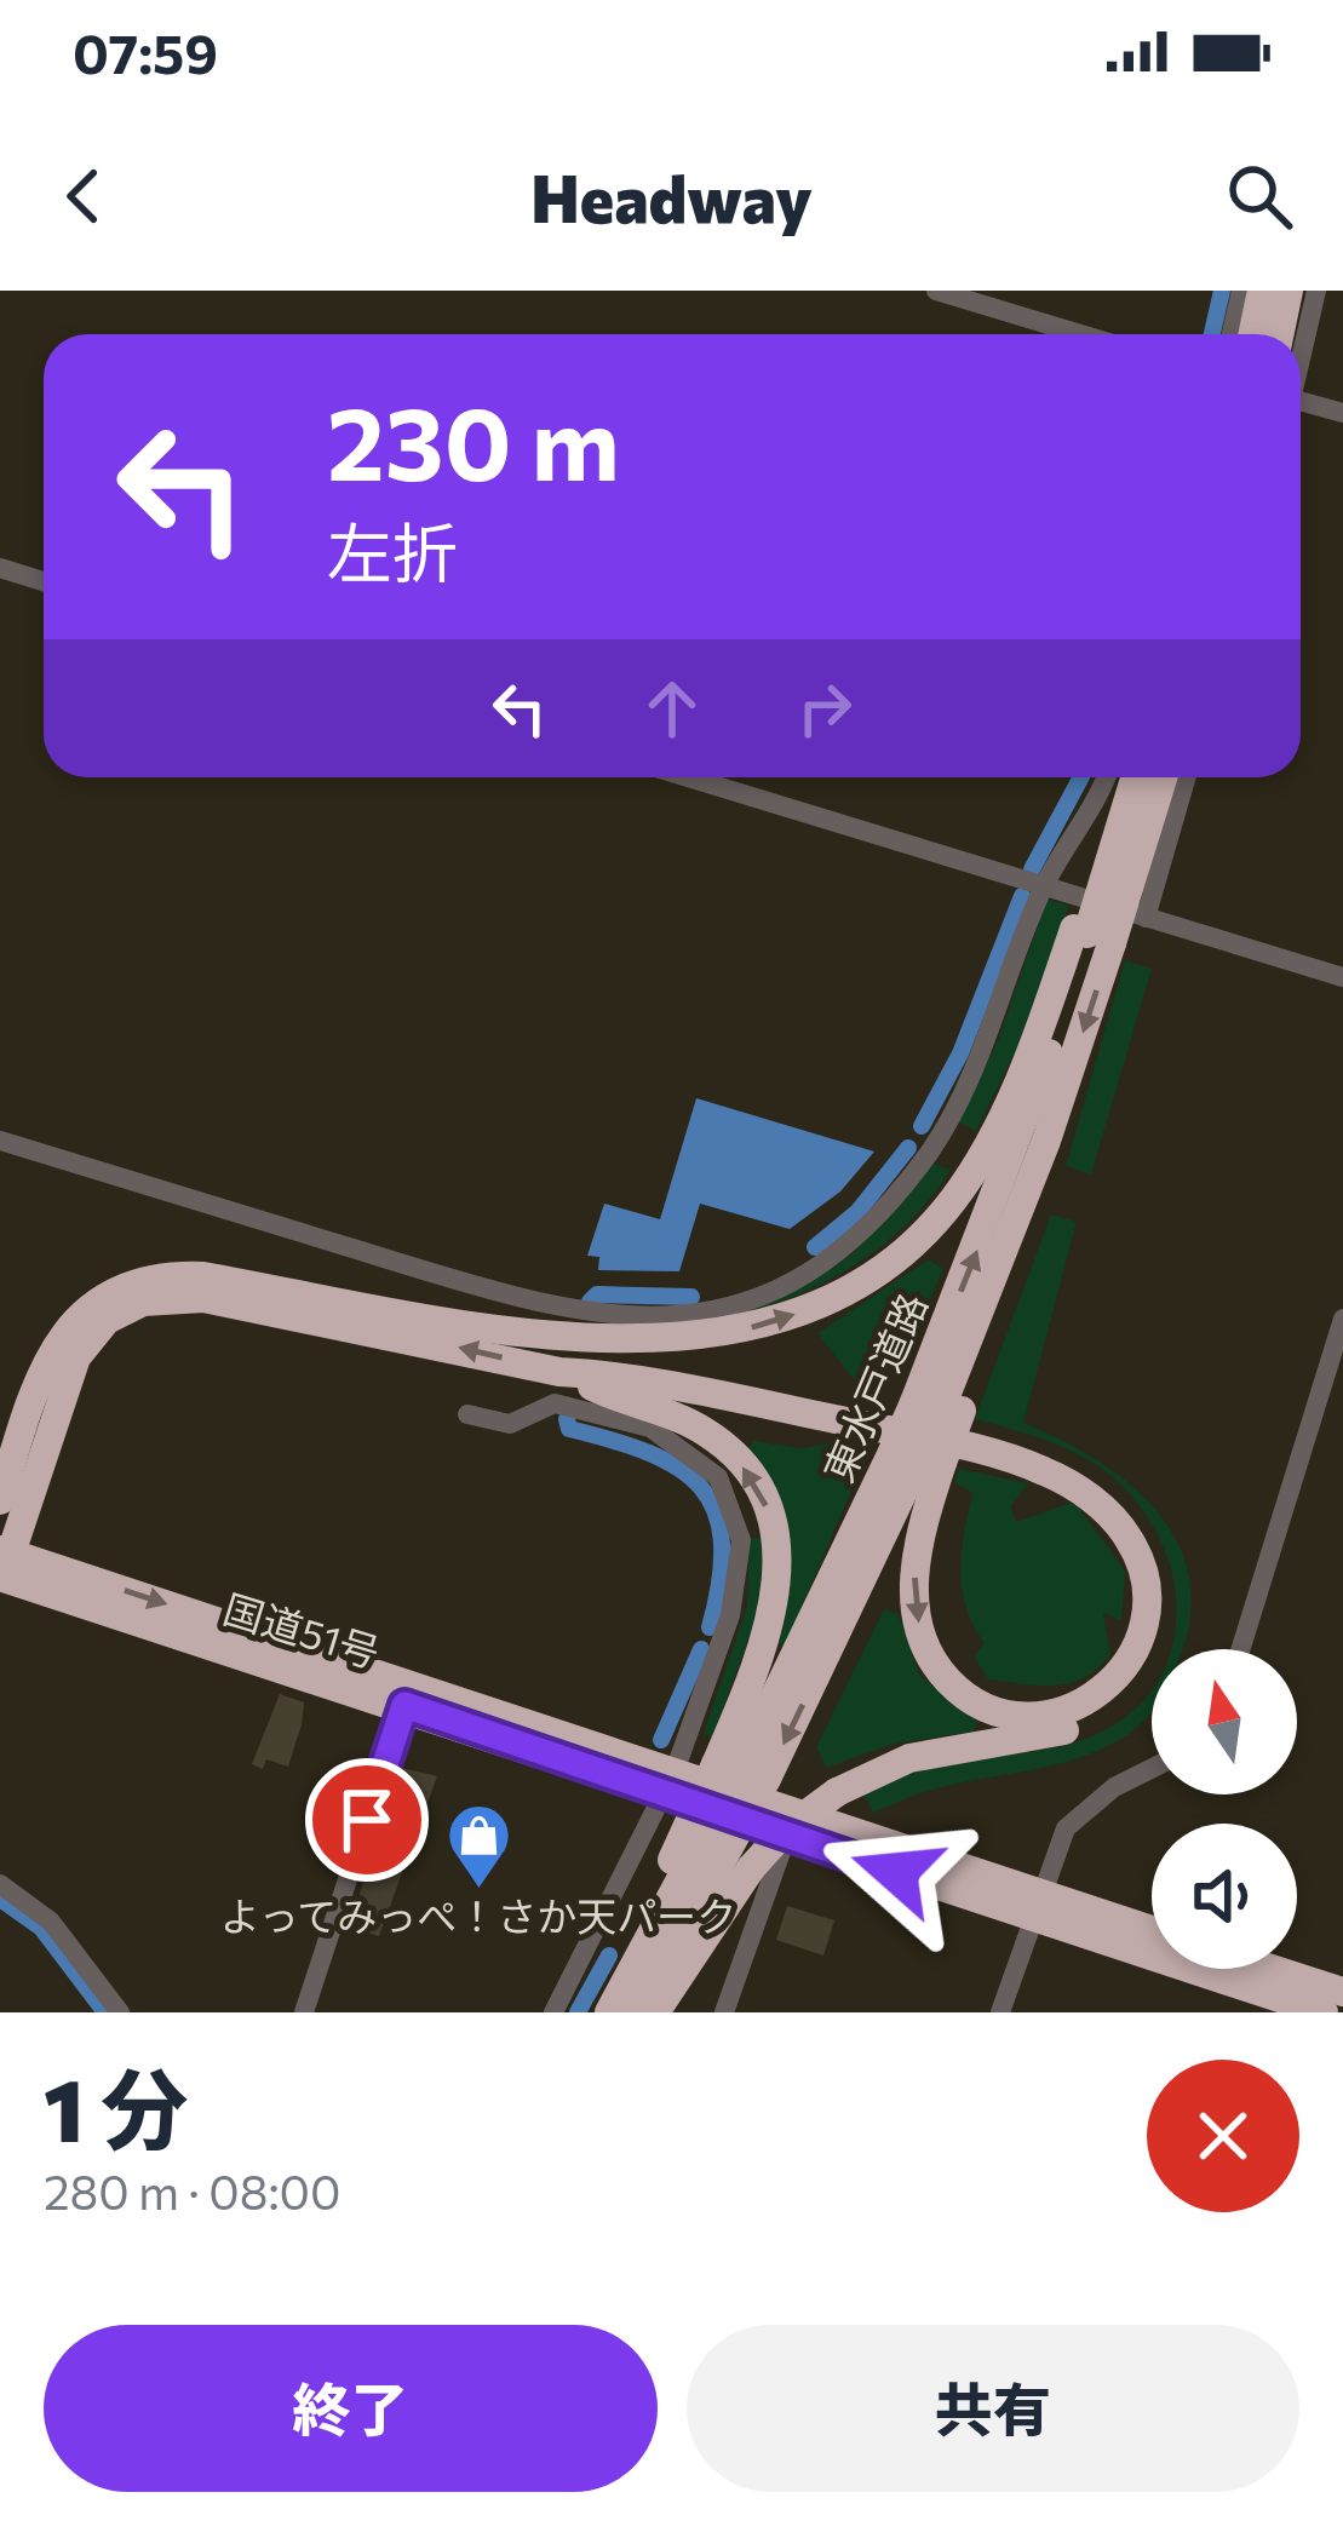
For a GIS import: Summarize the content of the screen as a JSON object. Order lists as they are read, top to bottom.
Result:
{
  "streets": {
    "highway": ["東水戸道路", "国道51号"]
  },
  "places": {
    "shop": ["よってみっぺ！さか天パーク"]
  },
  "north": "top",
  "page": {
    "status": "07:59",
    "header": "Headway",
    "turn": ["230 m", "左折"],
    "heading": ["1 分", "280 m · 08:00"],
    "buttons": ["終了", "共有"]
  }
}
